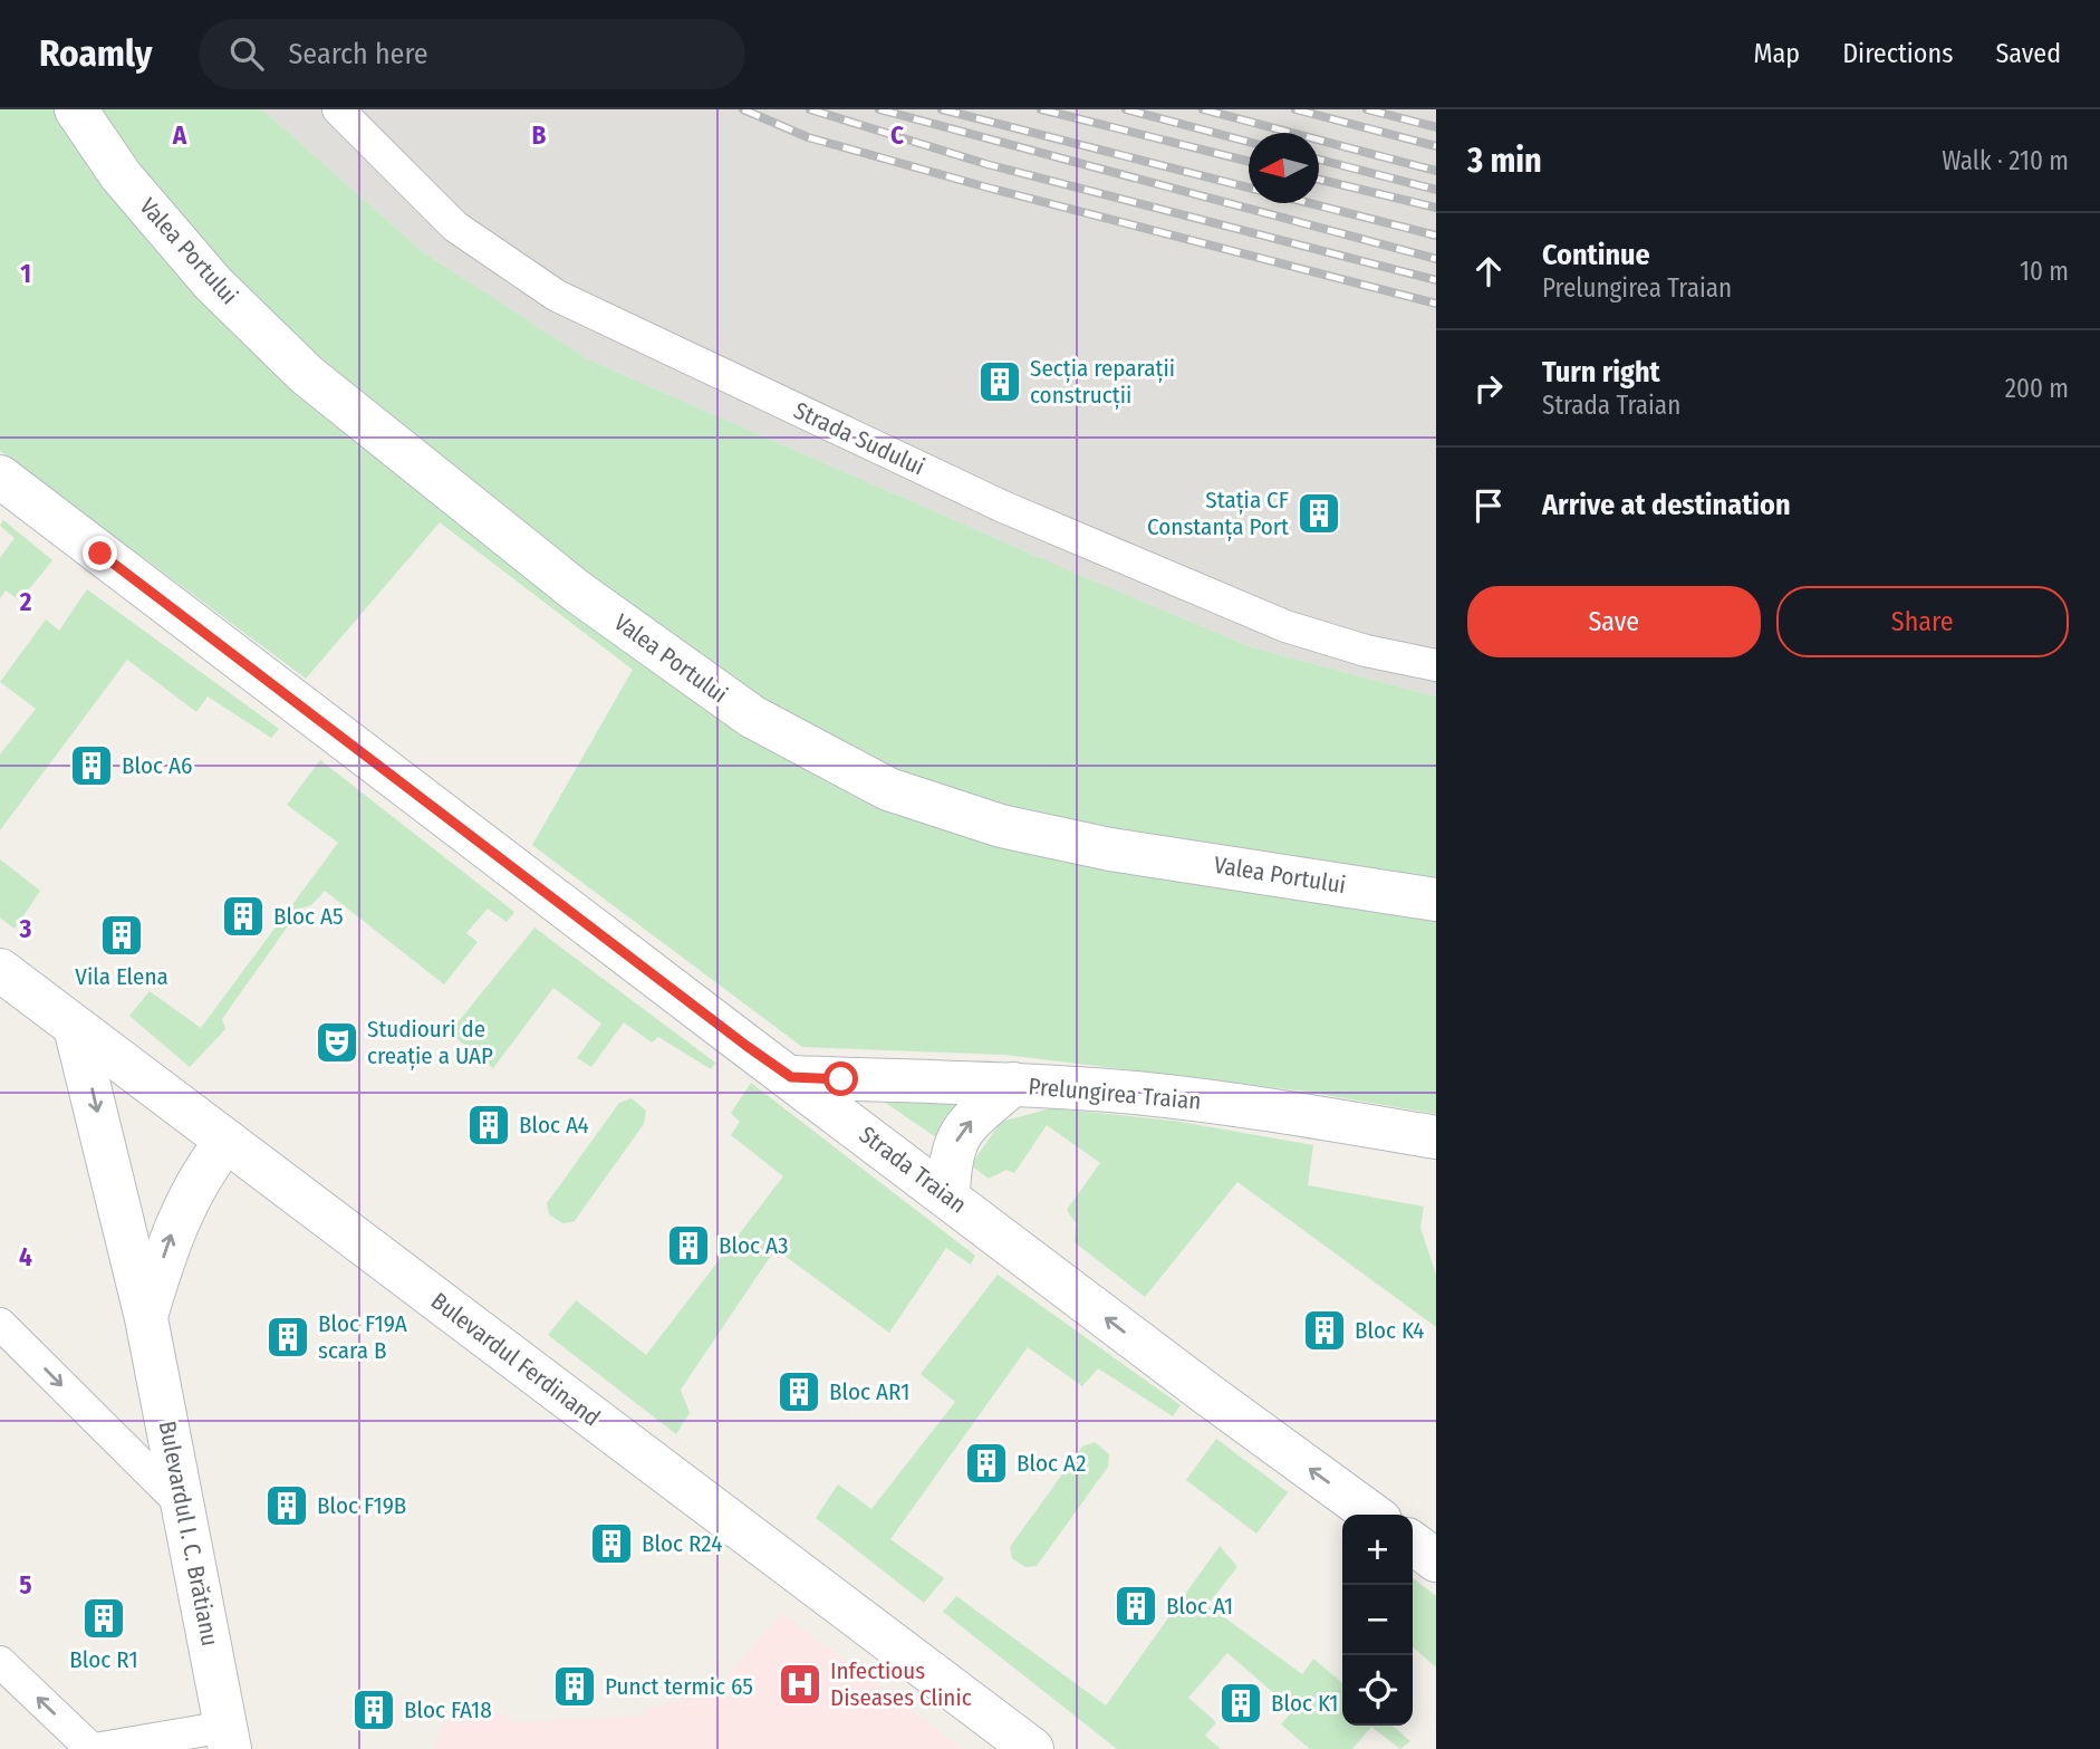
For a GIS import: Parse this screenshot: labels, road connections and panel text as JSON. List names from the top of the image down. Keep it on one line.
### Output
{"streets":{"street":["Valea Portului","Strada Sudului","Prelungirea Traian","Strada Traian","Bulevardul Ferdinand","Bulevardul I. C. Brătianu"]},"crossings":[["Prelungirea Traian","Strada Traian"],["Bulevardul Ferdinand","Bulevardul I. C. Brătianu"]],"places":{"building":["Secția reparații construcții","Stația CF Constanța Port","Bloc A6","Bloc A5","Vila Elena","Bloc A4","Bloc A3","Bloc K4","Bloc F19A scara B","Bloc AR1","Bloc A2","Bloc F19B","Bloc R24","Bloc A1","Bloc R1","Punct termic 65","Bloc K1","Bloc FA18"],"theatre":["Studiouri de creație a UAP"],"hospital":["Infectious Diseases Clinic"]},"north":"left","page":{"header":"Roamly","search":"Search here","nav":["Map","Directions","Saved"],"heading":["3 min","Walk · 210 m"],"list":[["Continue","Prelungirea Traian","10 m"],["Turn right","Strada Traian","200 m"],"Arrive at destination"],"buttons":["Save","Share"],"map_buttons":["+","−"]},"grid":{"columns":["A","B","C"],"rows":["1","2","3","4","5"]}}
